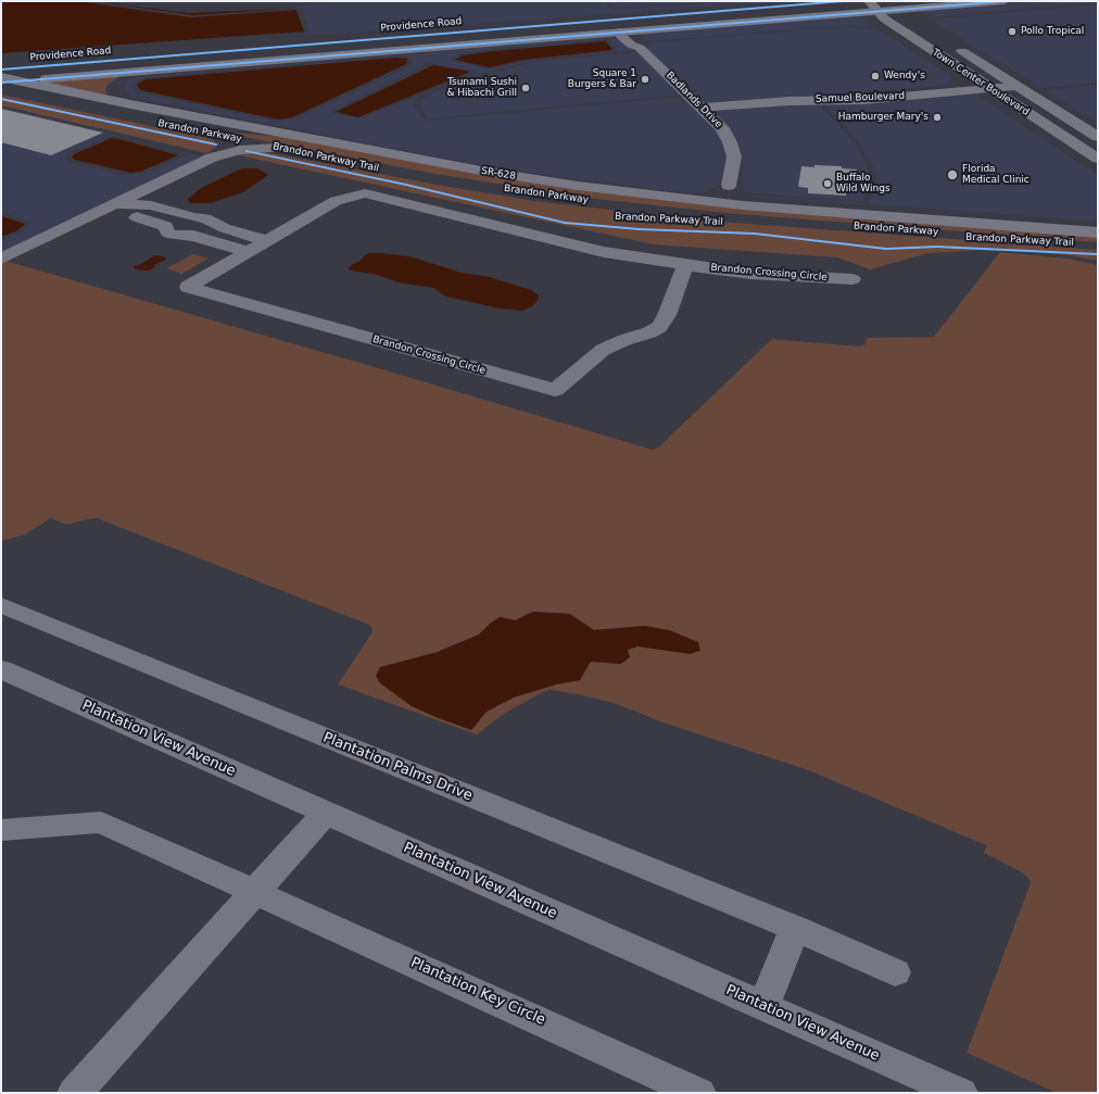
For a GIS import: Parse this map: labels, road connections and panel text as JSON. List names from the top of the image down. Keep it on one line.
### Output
{"streets":{"main road":["Providence Road","Brandon Parkway","SR-628"],"street":["Town Center Boulevard","Samuel Boulevard","Badlands Drive","Brandon Crossing Circle","Plantation View Avenue","Plantation Palms Drive","Plantation Key Circle"],"cycle path":["Brandon Parkway Trail"]},"crossings":[["Providence Road","Town Center Boulevard"],["Providence Road","Badlands Drive"],["Providence Road","Brandon Parkway"],["Town Center Boulevard","Samuel Boulevard"],["Samuel Boulevard","Badlands Drive"],["Brandon Parkway","SR-628"]],"places":["Pollo Tropical","Wendy's","Square 1 Burgers & Bar","Tsunami Sushi & Hibachi Grill","Hamburger Mary's","Florida Medical Clinic","Buffalo Wild Wings"]}
